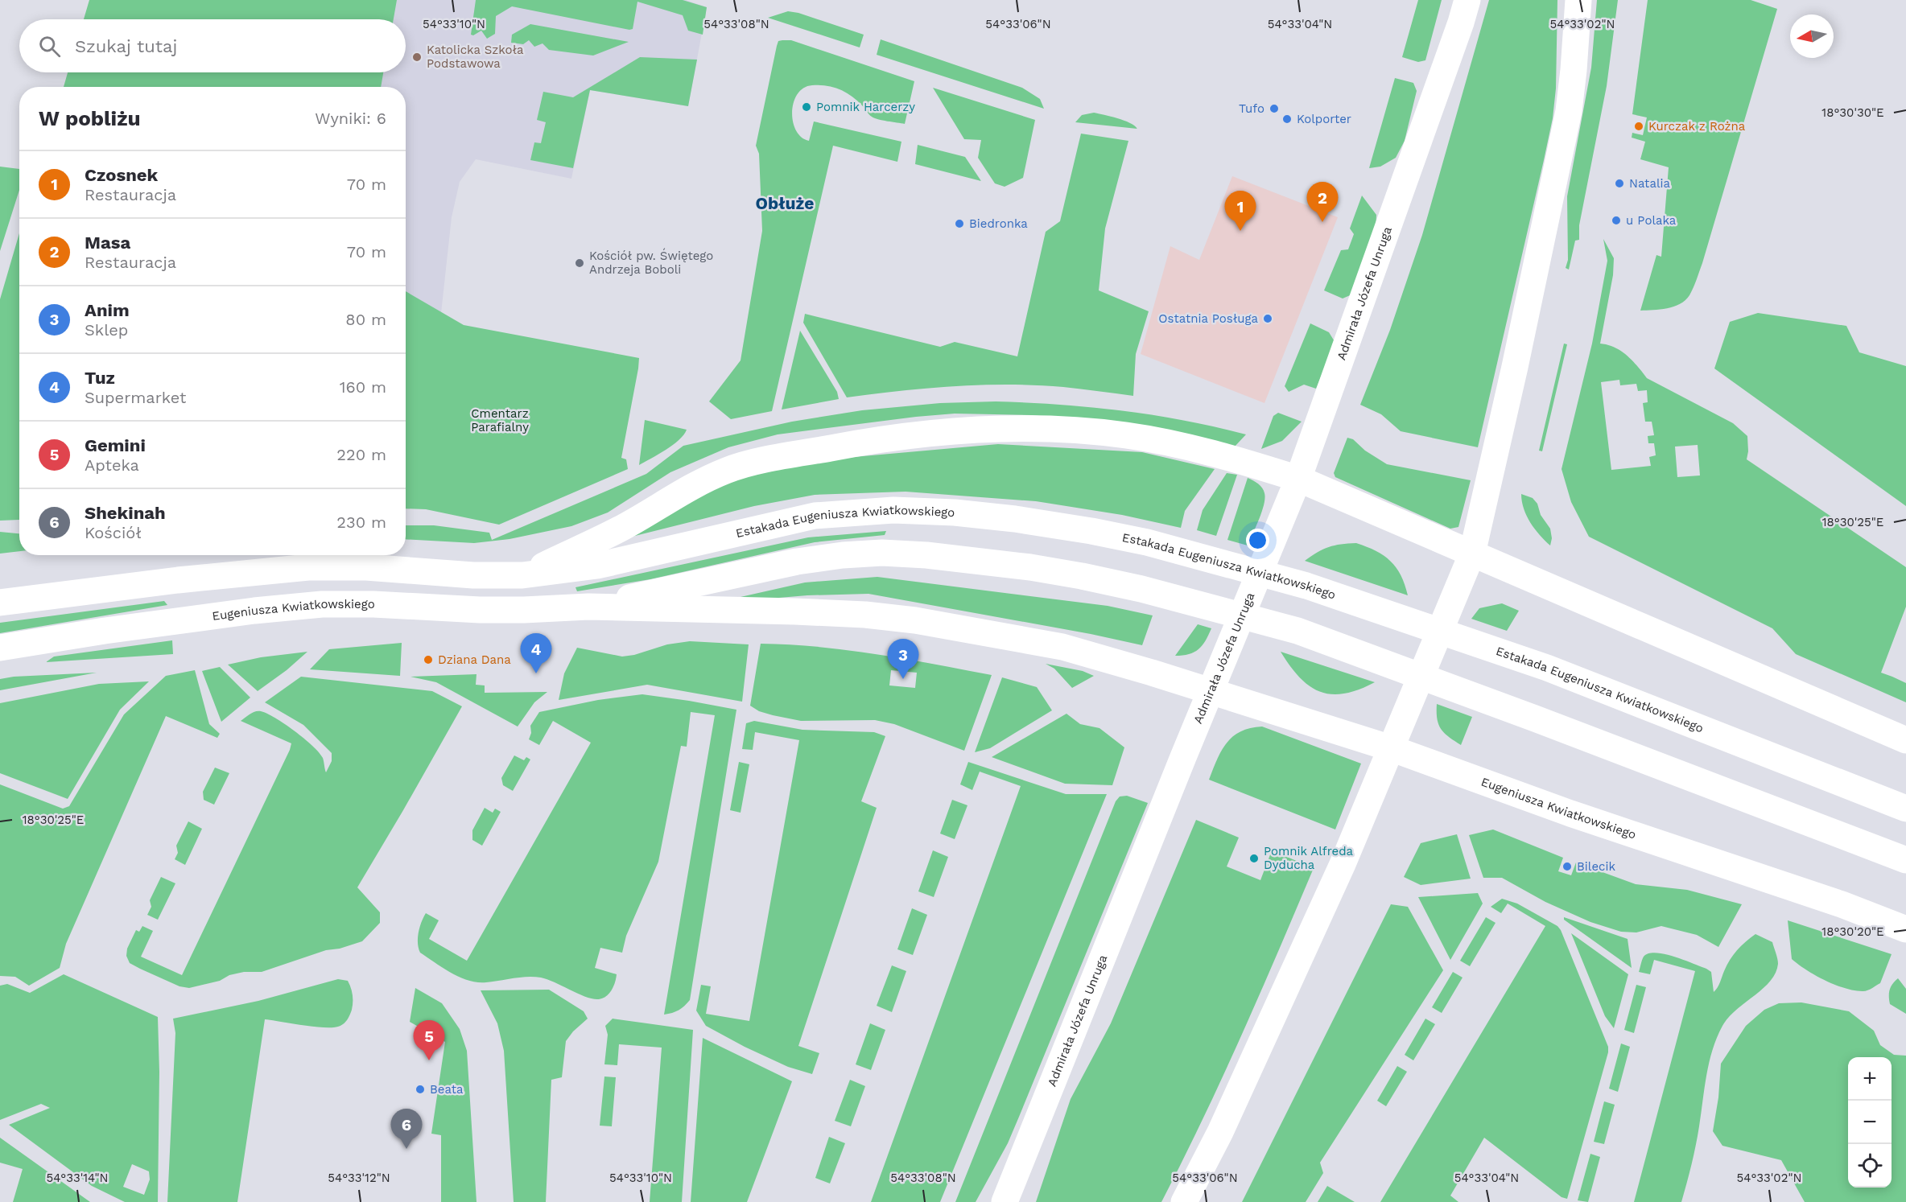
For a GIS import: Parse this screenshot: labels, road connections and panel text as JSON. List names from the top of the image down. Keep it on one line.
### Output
{"streets":{"main road":["Admirała Józefa Unruga","Estakada Eugeniusza Kwiatkowskiego","Eugeniusza Kwiatkowskiego"]},"crossings":[["Admirała Józefa Unruga","Eugeniusza Kwiatkowskiego"]],"districts":["Obłuże"],"parks":["Cmentarz Parafialny"],"places":["Katolicka Szkoła Podstawowa","Pomnik Harcerzy","Tufo","Kolporter","Kurczak z Rożna","Natalia","u Polaka","Biedronka","Kościół pw. Świętego Andrzeja Boboli","Ostatnia Posługa","Dziana Dana","Pomnik Alfreda Dyducha","Bilecik","Beata"],"north":"left","page":{"search":"Szukaj tutaj","heading":["W pobliżu","Wyniki: 6"],"list":[{"mark":"1","name":"Czosnek","note":"Restauracja","value":"70 m"},{"mark":"2","name":"Masa","note":"Restauracja","value":"70 m"},{"mark":"3","name":"Anim","note":"Sklep","value":"80 m"},{"mark":"4","name":"Tuz","note":"Supermarket","value":"160 m"},{"mark":"5","name":"Gemini","note":"Apteka","value":"220 m"},{"mark":"6","name":"Shekinah","note":"Kościół","value":"230 m"}],"pins":["2","1","4","3","5","6"],"map_buttons":["+","−"]},"coordinates":["54°33'10\"N","54°33'08\"N","54°33'06\"N","54°33'04\"N","54°33'02\"N","18°30'30\"E","18°30'25\"E","18°30'20\"E","54°33'14\"N","54°33'12\"N"]}
